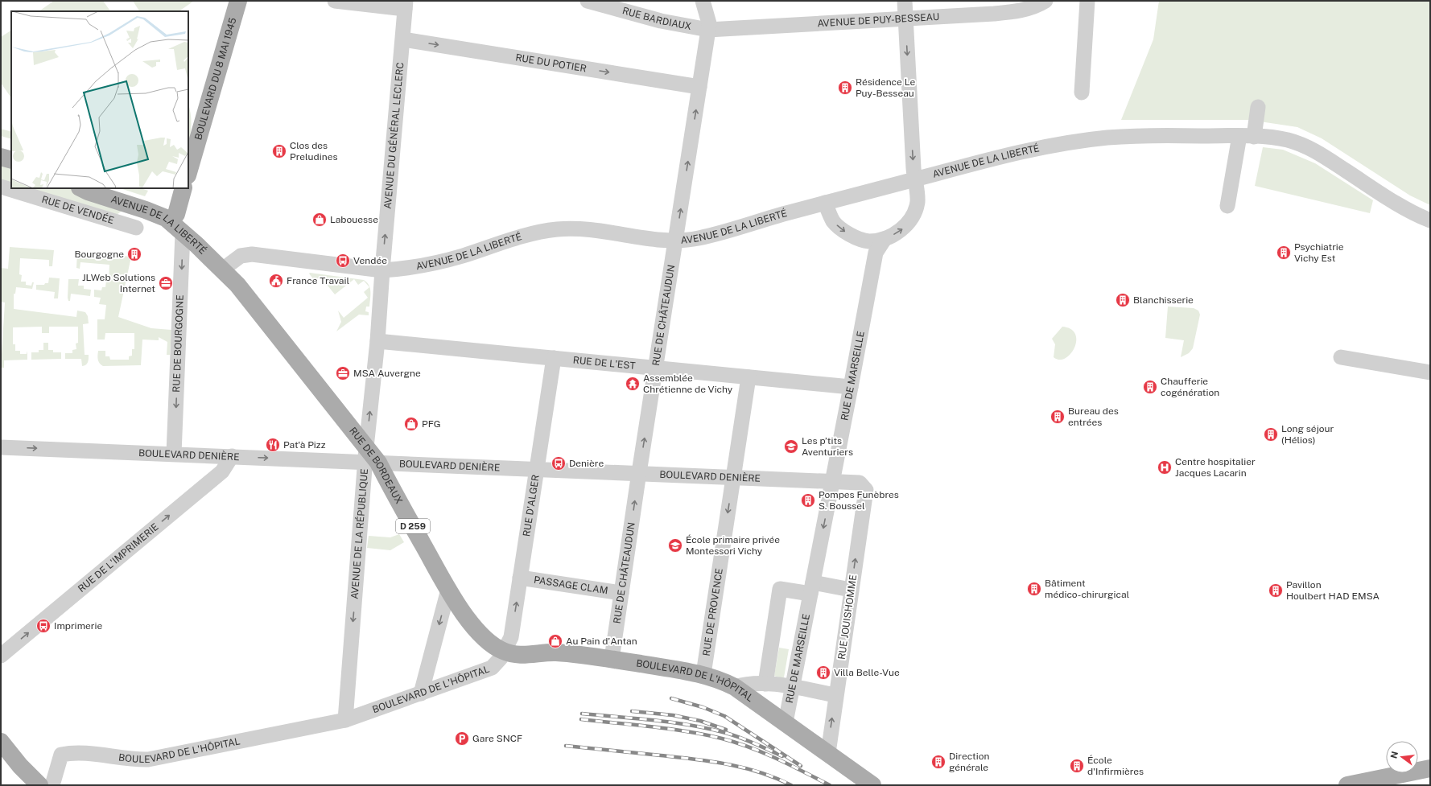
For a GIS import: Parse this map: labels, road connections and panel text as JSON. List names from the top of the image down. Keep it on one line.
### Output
{"streets":{"main road":["BOULEVARD DU 8 MAI 1945","AVENUE DE LA LIBERTÉ","RUE DE BORDEAUX","D 259","BOULEVARD DE L'HÔPITAL"],"street":["RUE BARDIAUX","AVENUE DE PUY-BESSEAU","RUE DU POTIER","AVENUE DU GÉNÉRAL LECLERC","RUE DE VENDÉE","RUE DE CHÂTEAUDUN","RUE DE BOURGOGNE","RUE DE L'EST","RUE DE MARSEILLE","BOULEVARD DENIÈRE","RUE D'ALGER","AVENUE DE LA RÉPUBLIQUE","RUE DE L'IMPRIMERIE","PASSAGE CLAM","RUE DE PROVENCE","RUE JOUISHOMME"]},"crossings":[["RUE BARDIAUX","AVENUE DE PUY-BESSEAU"],["RUE BARDIAUX","RUE DE CHÂTEAUDUN"],["AVENUE DE PUY-BESSEAU","RUE DE CHÂTEAUDUN"],["RUE DU POTIER","AVENUE DU GÉNÉRAL LECLERC"],["RUE DU POTIER","RUE DE CHÂTEAUDUN"],["AVENUE DU GÉNÉRAL LECLERC","AVENUE DE LA LIBERTÉ"],["AVENUE DU GÉNÉRAL LECLERC","AVENUE DE LA RÉPUBLIQUE"],["AVENUE DE LA LIBERTÉ","RUE DE CHÂTEAUDUN"],["AVENUE DE LA LIBERTÉ","RUE DE BOURGOGNE"],["AVENUE DE LA LIBERTÉ","RUE DE MARSEILLE"],["AVENUE DE LA LIBERTÉ","RUE DE BORDEAUX"],["AVENUE DE LA LIBERTÉ","AVENUE DE LA RÉPUBLIQUE"],["RUE DE CHÂTEAUDUN","RUE DE L'EST"],["RUE DE CHÂTEAUDUN","BOULEVARD DENIÈRE"],["RUE DE CHÂTEAUDUN","PASSAGE CLAM"],["RUE DE CHÂTEAUDUN","BOULEVARD DE L'HÔPITAL"],["RUE DE BOURGOGNE","BOULEVARD DENIÈRE"],["RUE DE L'EST","RUE DE MARSEILLE"],["RUE DE L'EST","RUE D'ALGER"],["RUE DE L'EST","AVENUE DE LA RÉPUBLIQUE"],["RUE DE L'EST","RUE DE PROVENCE"],["RUE DE MARSEILLE","BOULEVARD DENIÈRE"],["RUE DE MARSEILLE","BOULEVARD DE L'HÔPITAL"],["BOULEVARD DENIÈRE","RUE DE BORDEAUX"],["BOULEVARD DENIÈRE","RUE D'ALGER"],["BOULEVARD DENIÈRE","AVENUE DE LA RÉPUBLIQUE"],["BOULEVARD DENIÈRE","RUE DE L'IMPRIMERIE"],["BOULEVARD DENIÈRE","RUE DE PROVENCE"],["BOULEVARD DENIÈRE","RUE JOUISHOMME"],["RUE DE BORDEAUX","RUE D'ALGER"],["RUE DE BORDEAUX","AVENUE DE LA RÉPUBLIQUE"],["RUE DE BORDEAUX","BOULEVARD DE L'HÔPITAL"],["RUE D'ALGER","PASSAGE CLAM"],["RUE D'ALGER","BOULEVARD DE L'HÔPITAL"],["AVENUE DE LA RÉPUBLIQUE","BOULEVARD DE L'HÔPITAL"],["RUE DE PROVENCE","BOULEVARD DE L'HÔPITAL"],["RUE JOUISHOMME","BOULEVARD DE L'HÔPITAL"]],"one_way":["RUE DU POTIER","AVENUE DU GÉNÉRAL LECLERC","RUE DE CHÂTEAUDUN","RUE DE BOURGOGNE","BOULEVARD DENIÈRE","RUE DE L'IMPRIMERIE","RUE DE PROVENCE","RUE JOUISHOMME"],"places":{"building":["Résidence Le Puy-Besseau","Clos des Preludines","Psychiatrie Vichy Est","Bourgogne","Blanchisserie","Chaufferie cogénération","Bureau des entrées","Long séjour (Hélios)","Pompes Funèbres S. Boussel","Bâtiment médico-chirurgical","Pavillon Houlbert HAD EMSA","Villa Belle-Vue","Direction générale","École d'Infirmières"],"shop":["Labouesse","PFG","Au Pain d'Antan"],"bus stop":["Vendée","Denière","Imprimerie"],"public building":["France Travail"],"office":["JLWeb Solutions Internet","MSA Auvergne"],"temple":["Assemblée Chrétienne de Vichy"],"restaurant":["Pat'à Pizz"],"school or university":["Les p’tits Aventuriers","École primaire privée Montessori Vichy"],"hospital":["Centre hospitalier Jacques Lacarin"],"parking":["Gare SNCF"]},"north":"left"}
